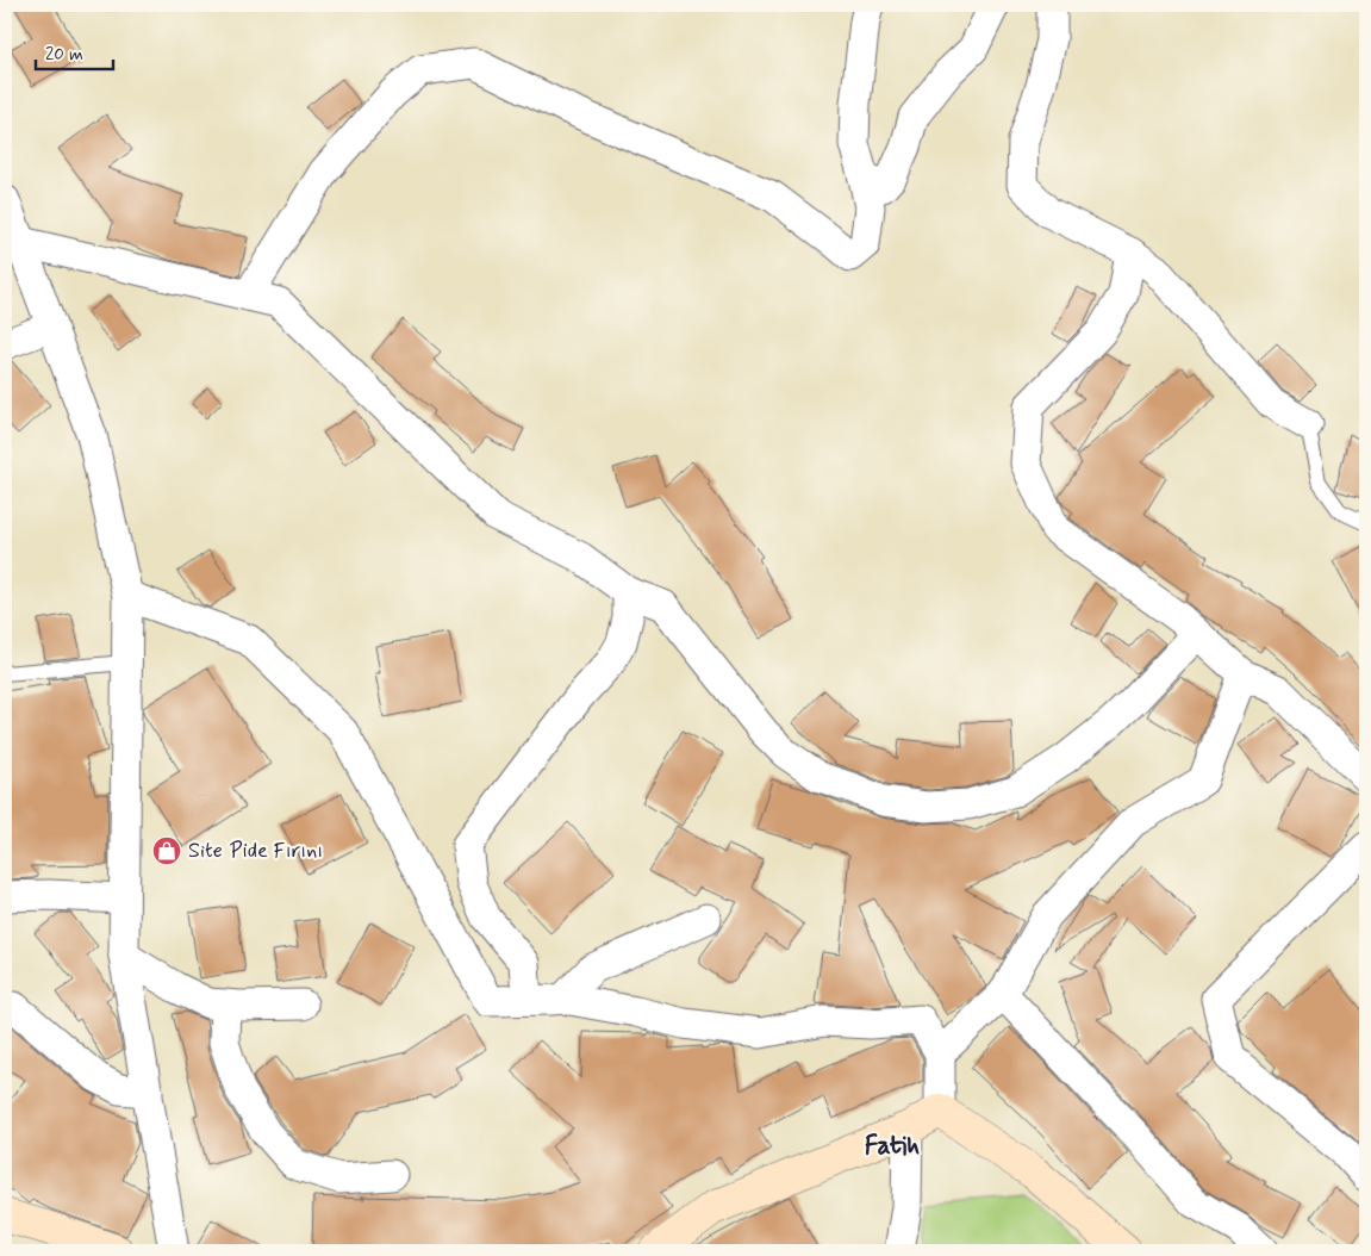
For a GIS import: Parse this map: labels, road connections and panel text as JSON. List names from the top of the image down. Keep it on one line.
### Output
{"districts":["Fatih"],"places":{"shop":["Site Pide Fırını"]},"scale_bar":"20 m"}
